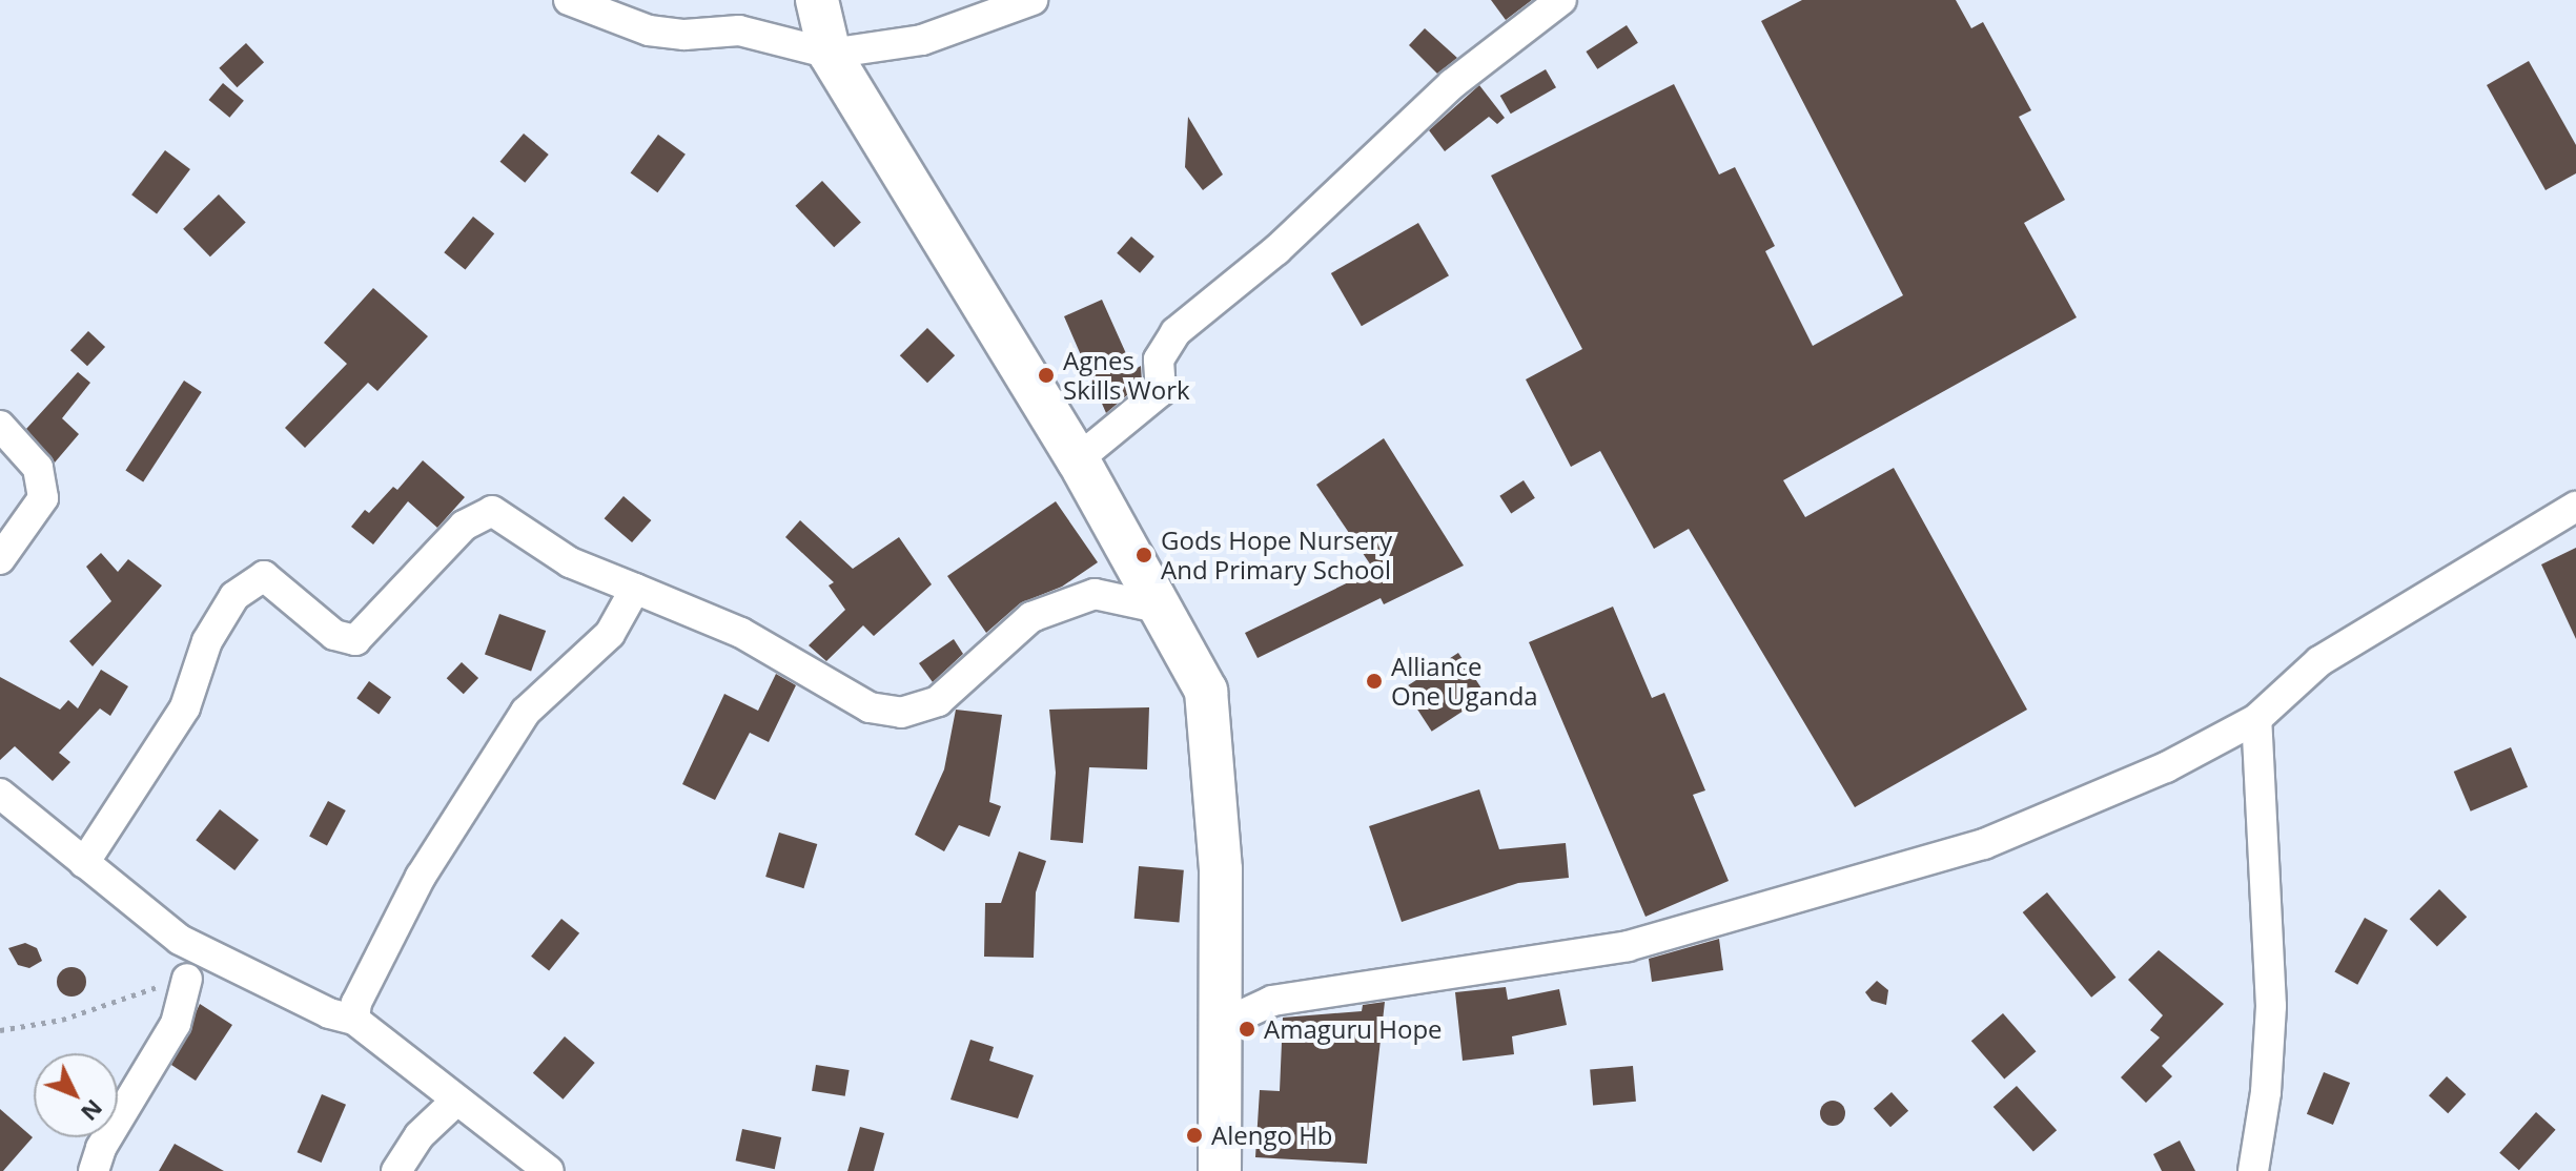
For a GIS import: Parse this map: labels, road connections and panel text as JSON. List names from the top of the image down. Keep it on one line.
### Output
{"places":["Agnes Skills Work","Gods Hope Nursery And Primary School","Alliance One Uganda","Amaguru Hope","Alengo Hb"],"north":"bottom right"}
